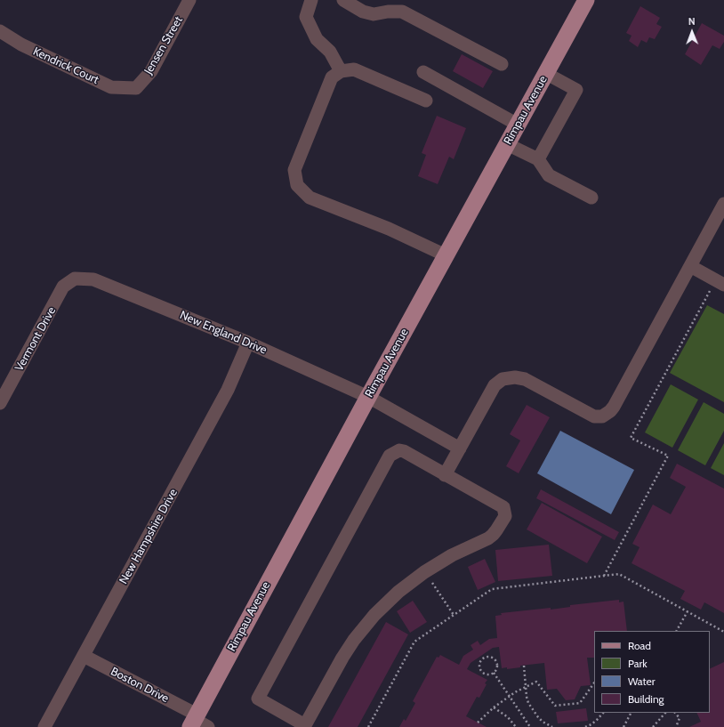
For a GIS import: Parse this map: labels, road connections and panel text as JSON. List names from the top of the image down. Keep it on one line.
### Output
{"streets":{"main road":["Rimpau Avenue"],"street":["Jensen Street","Kendrick Court","New England Drive","Vermont Drive","New Hampshire Drive","Boston Drive"]},"crossings":[["Jensen Street","Kendrick Court"],["Rimpau Avenue","New England Drive"],["Rimpau Avenue","Boston Drive"],["New England Drive","Vermont Drive"],["New England Drive","New Hampshire Drive"],["New Hampshire Drive","Boston Drive"]],"legend":["Road","Park","Water","Building"],"north":"top"}
